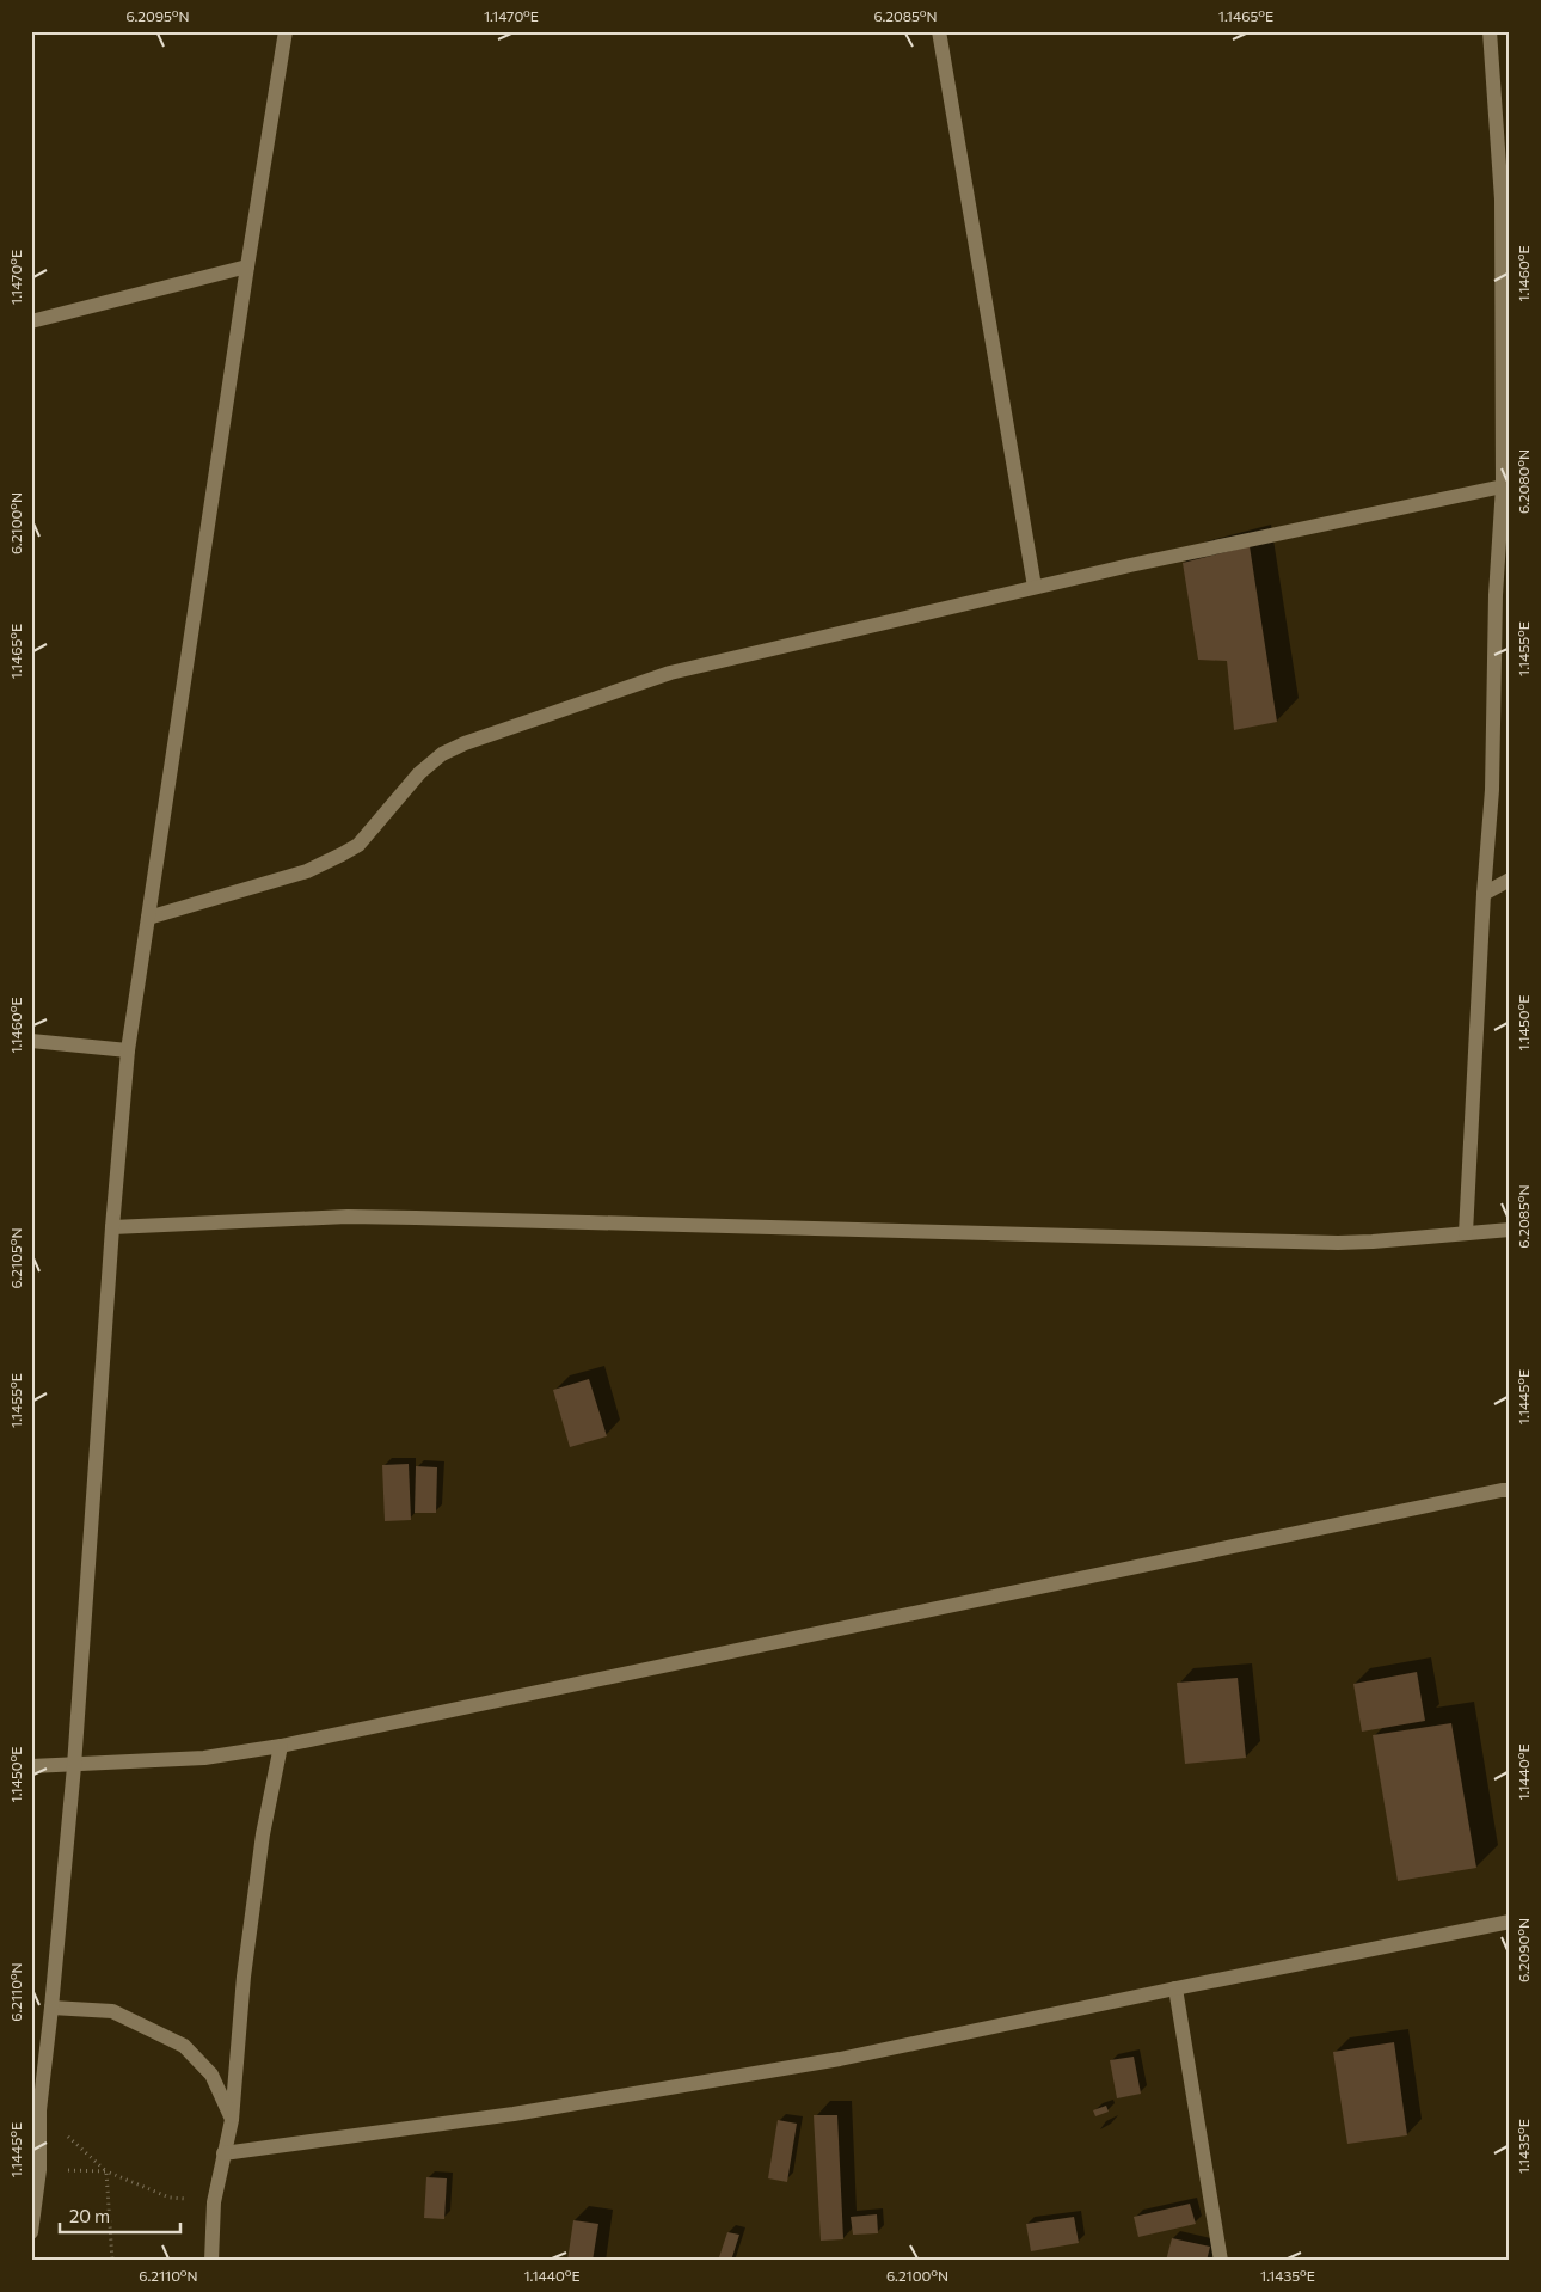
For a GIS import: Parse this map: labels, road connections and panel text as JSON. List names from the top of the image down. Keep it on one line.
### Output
{"scale_bar":"20 m","coordinates":["6.2095°N","1.1470°E","6.2085°N","1.1465°E","1.1460°E","6.2080°N","6.2100°N","1.1455°E","1.1450°E","6.2105°N","1.1445°E","1.1440°E","6.2090°N","6.2110°N","1.1435°E"]}
